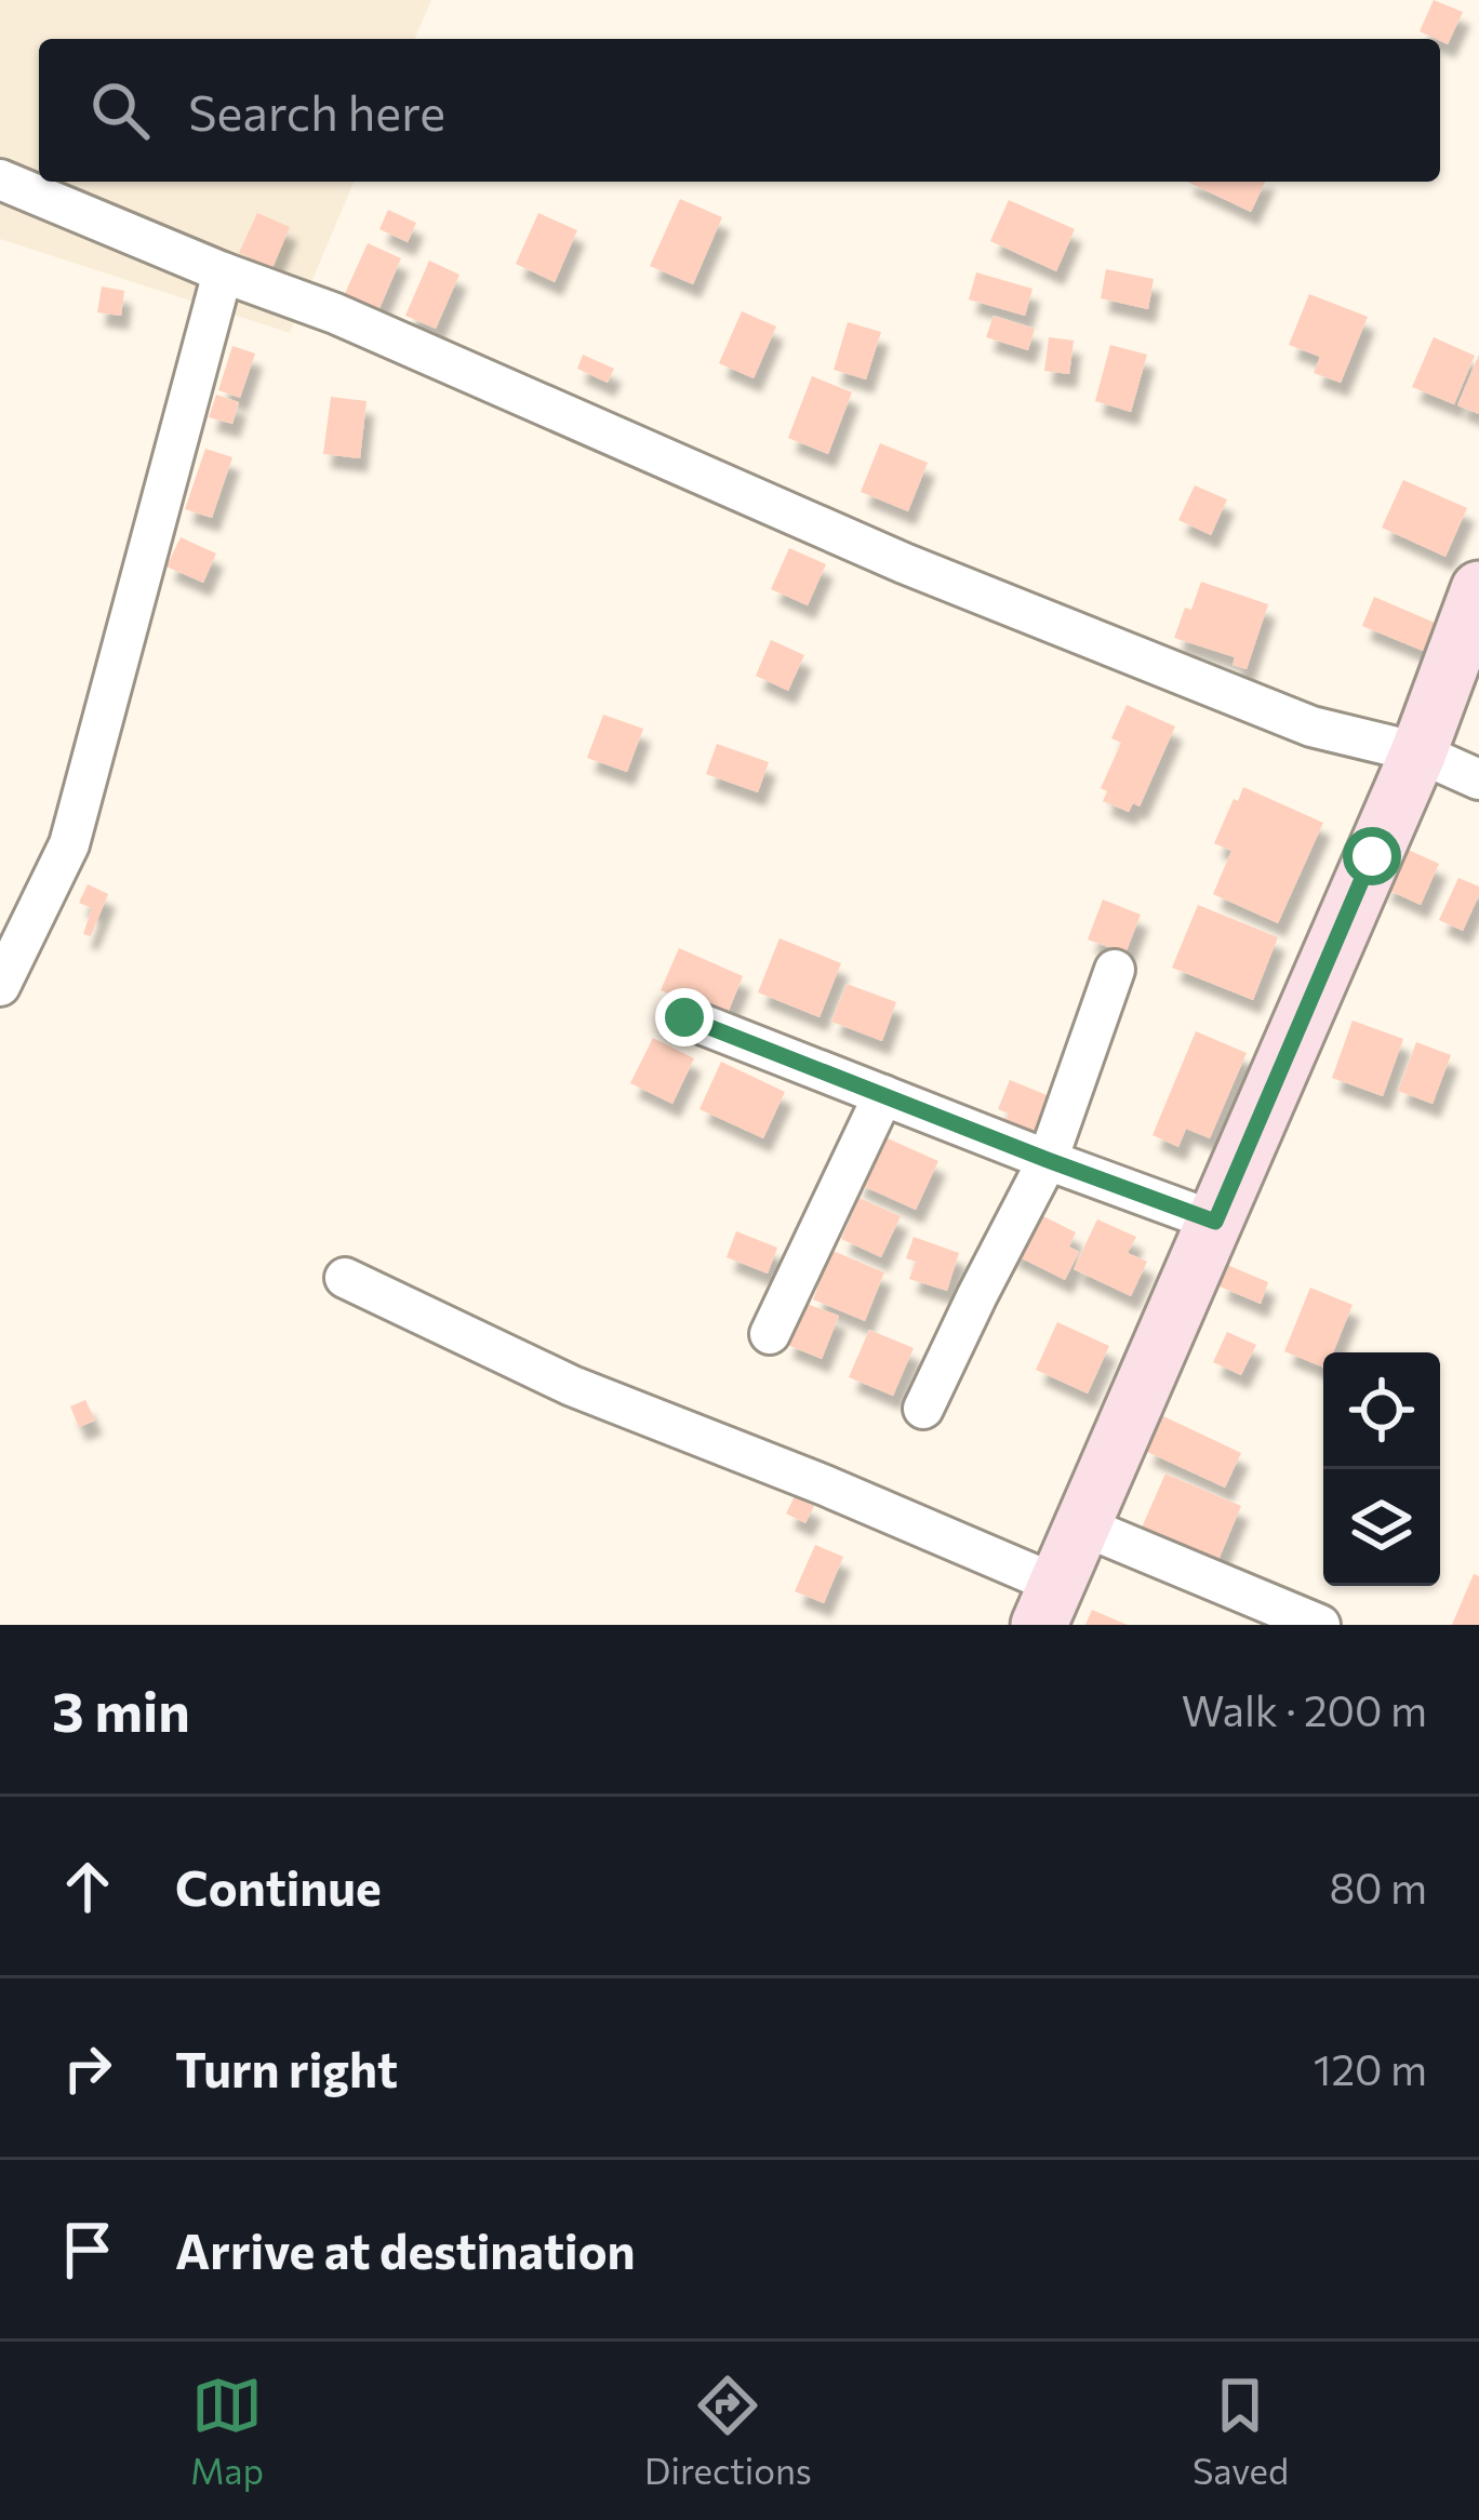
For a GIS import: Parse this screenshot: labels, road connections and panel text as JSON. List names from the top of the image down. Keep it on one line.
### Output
{"page":{"search":"Search here","heading":["3 min","Walk · 200 m"],"list":[["Continue","80 m"],["Turn right","120 m"],"Arrive at destination"],"nav":["Map","Directions","Saved"]}}
